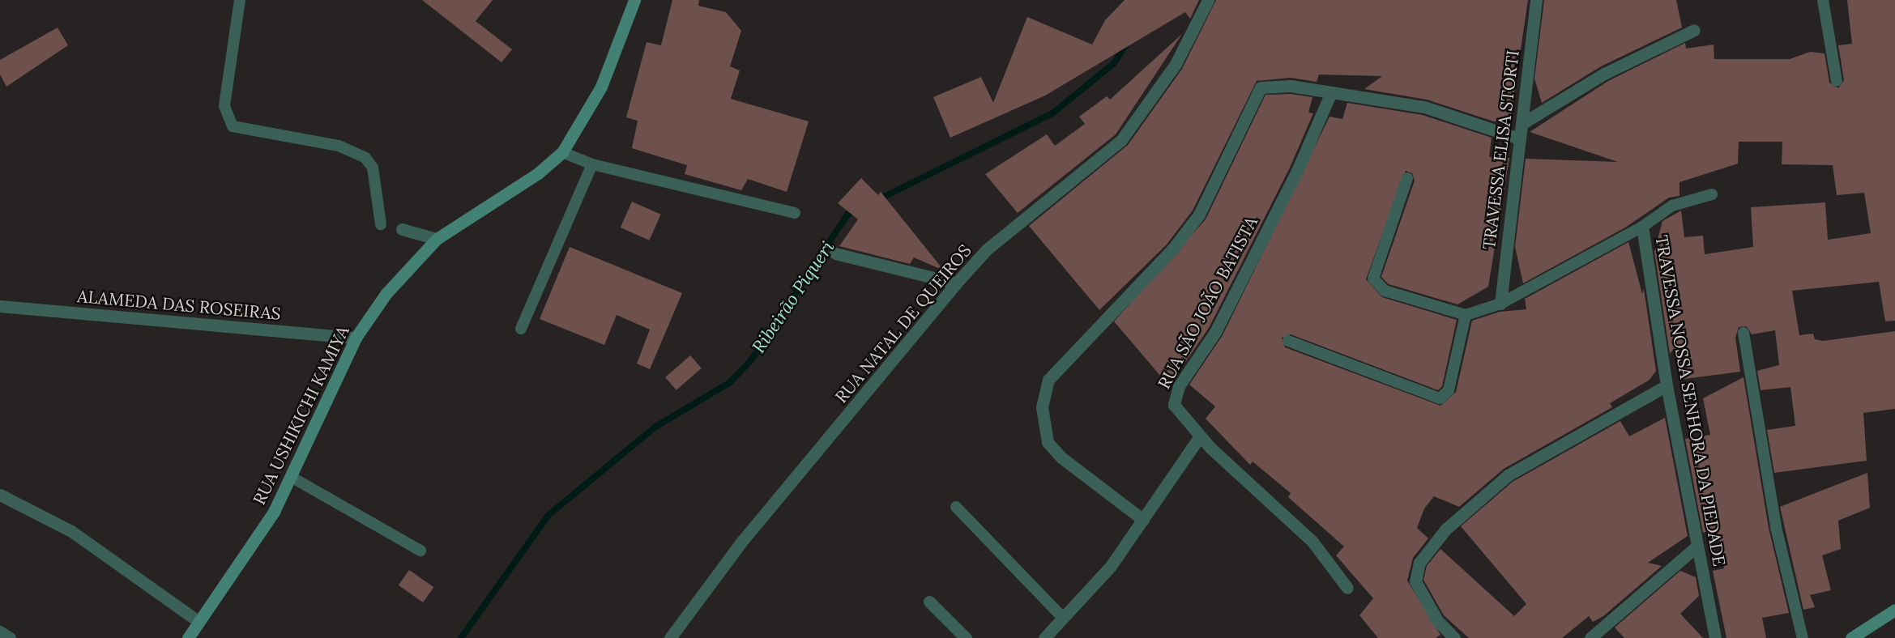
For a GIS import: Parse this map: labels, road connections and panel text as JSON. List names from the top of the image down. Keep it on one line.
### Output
{"streets":{"main road":["RUA USHIKICHI KAMIYA"],"street":["TRAVESSA ELISA STORTI","RUA SÃO JOÃO BATISTA","ALAMEDA DAS ROSEIRAS","RUA NATAL DE QUEIROS","TRAVESSA NOSSA SENHORA DA PIEDADE"]},"crossings":[["ALAMEDA DAS ROSEIRAS","RUA USHIKICHI KAMIYA"]],"water":["Ribeirão Piqueri"]}
